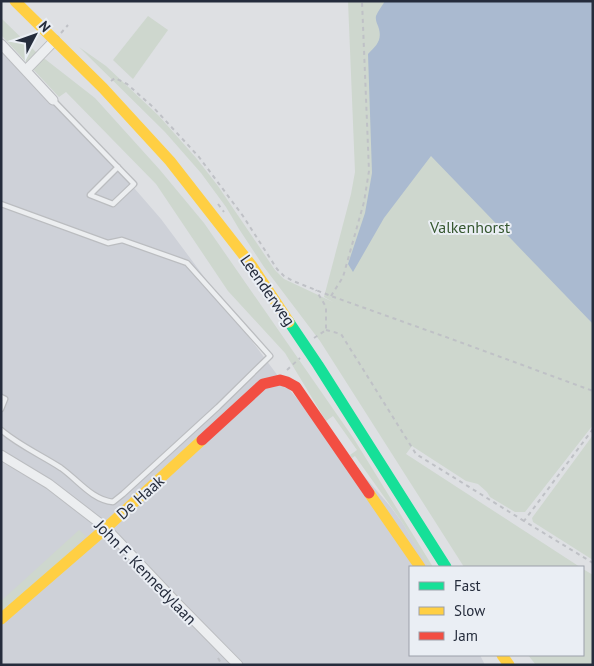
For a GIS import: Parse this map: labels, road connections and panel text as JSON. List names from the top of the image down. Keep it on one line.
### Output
{"streets":{"street":["Leenderweg","De Haak","John F. Kennedylaan"]},"crossings":[["De Haak","John F. Kennedylaan"]],"parks":["Valkenhorst"],"legend":["Fast","Slow","Jam"],"north":"top right"}
